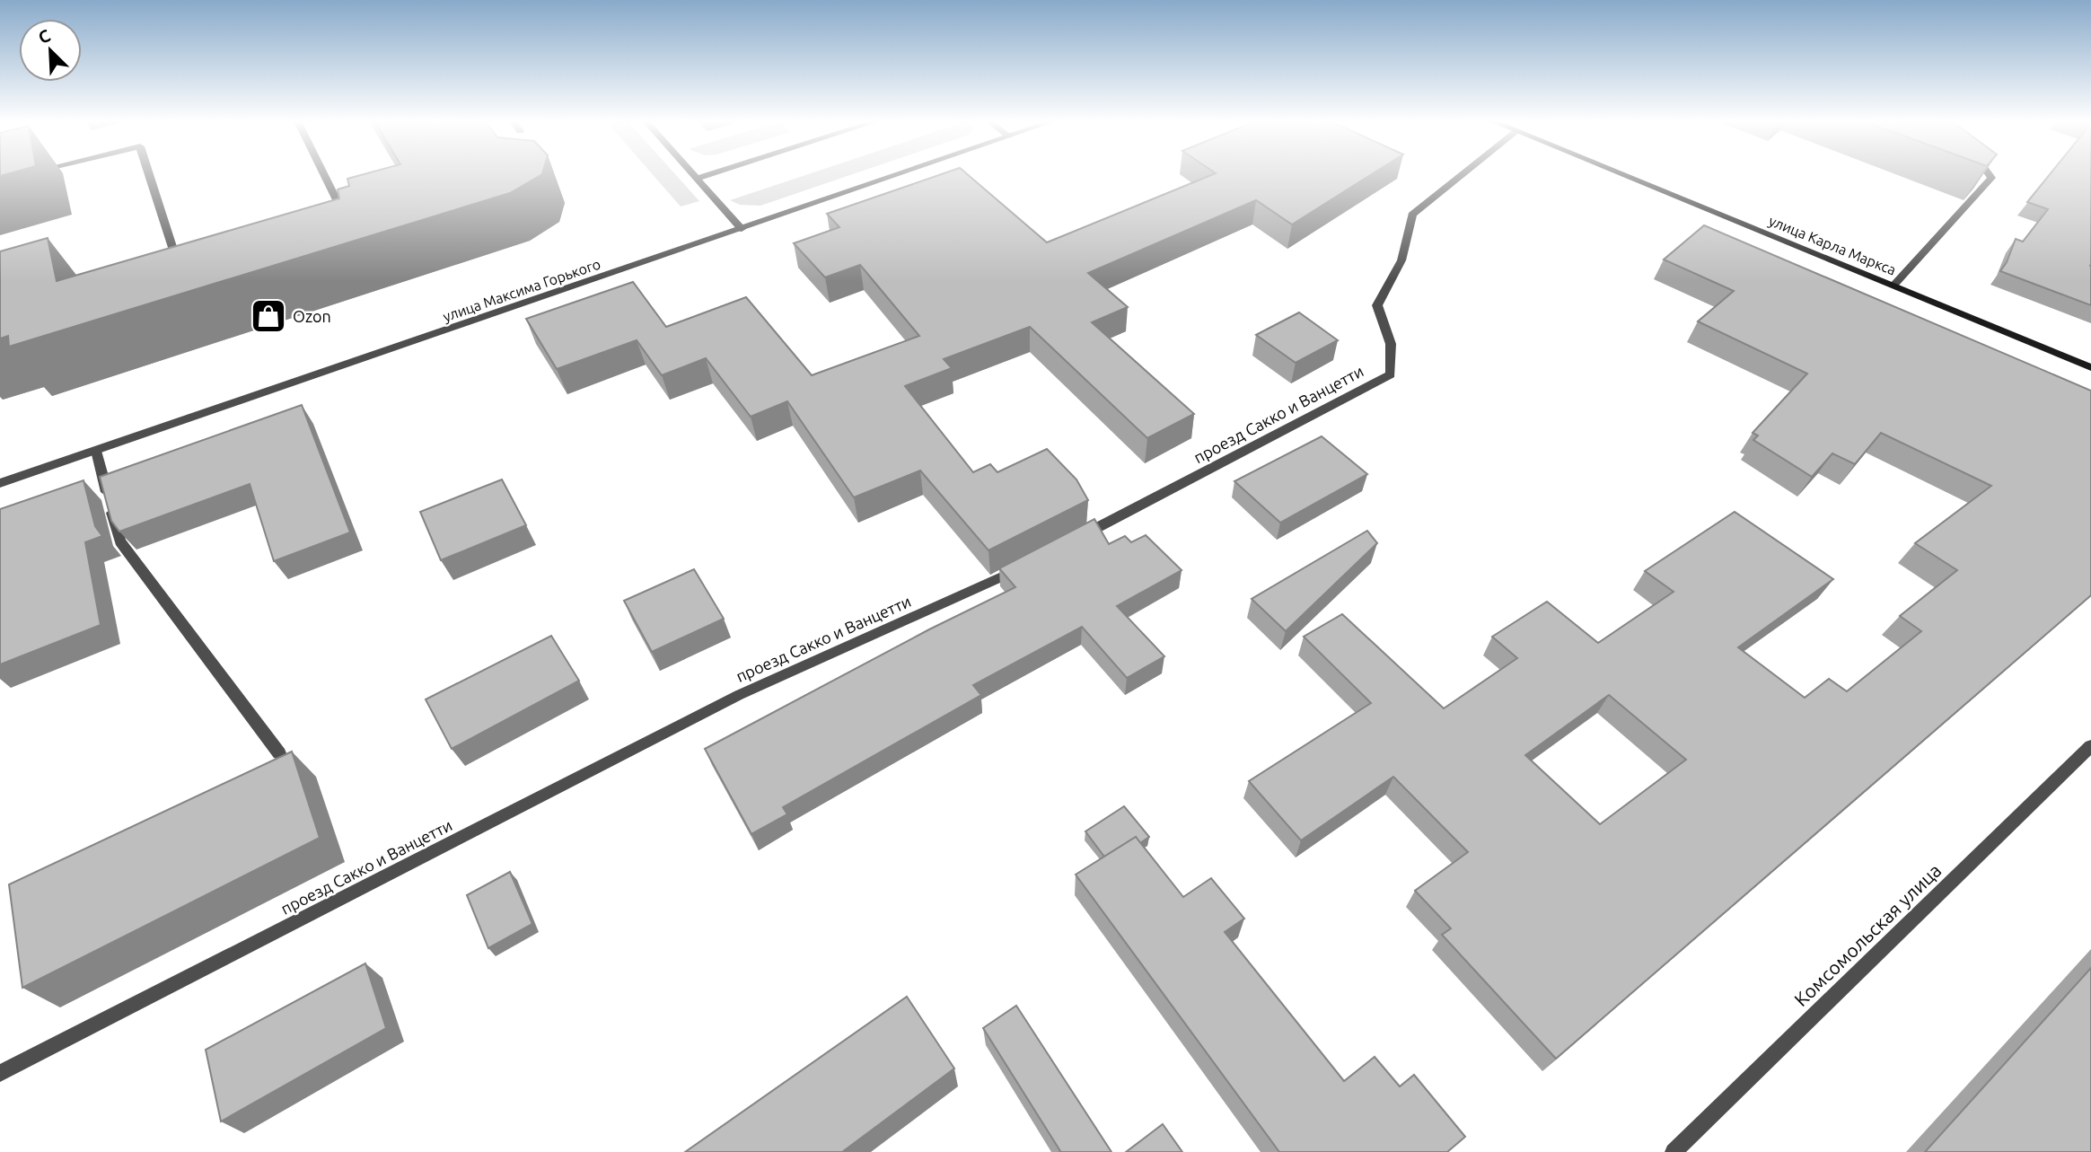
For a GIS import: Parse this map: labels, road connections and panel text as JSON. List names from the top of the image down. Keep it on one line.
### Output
{"streets":{"main road":["улица Карла Маркса"],"street":["улица Максима Горького","проезд Сакко и Ванцетти","Комсомольская улица"]},"places":{"shop":["Ozon"]},"north":"top left"}
